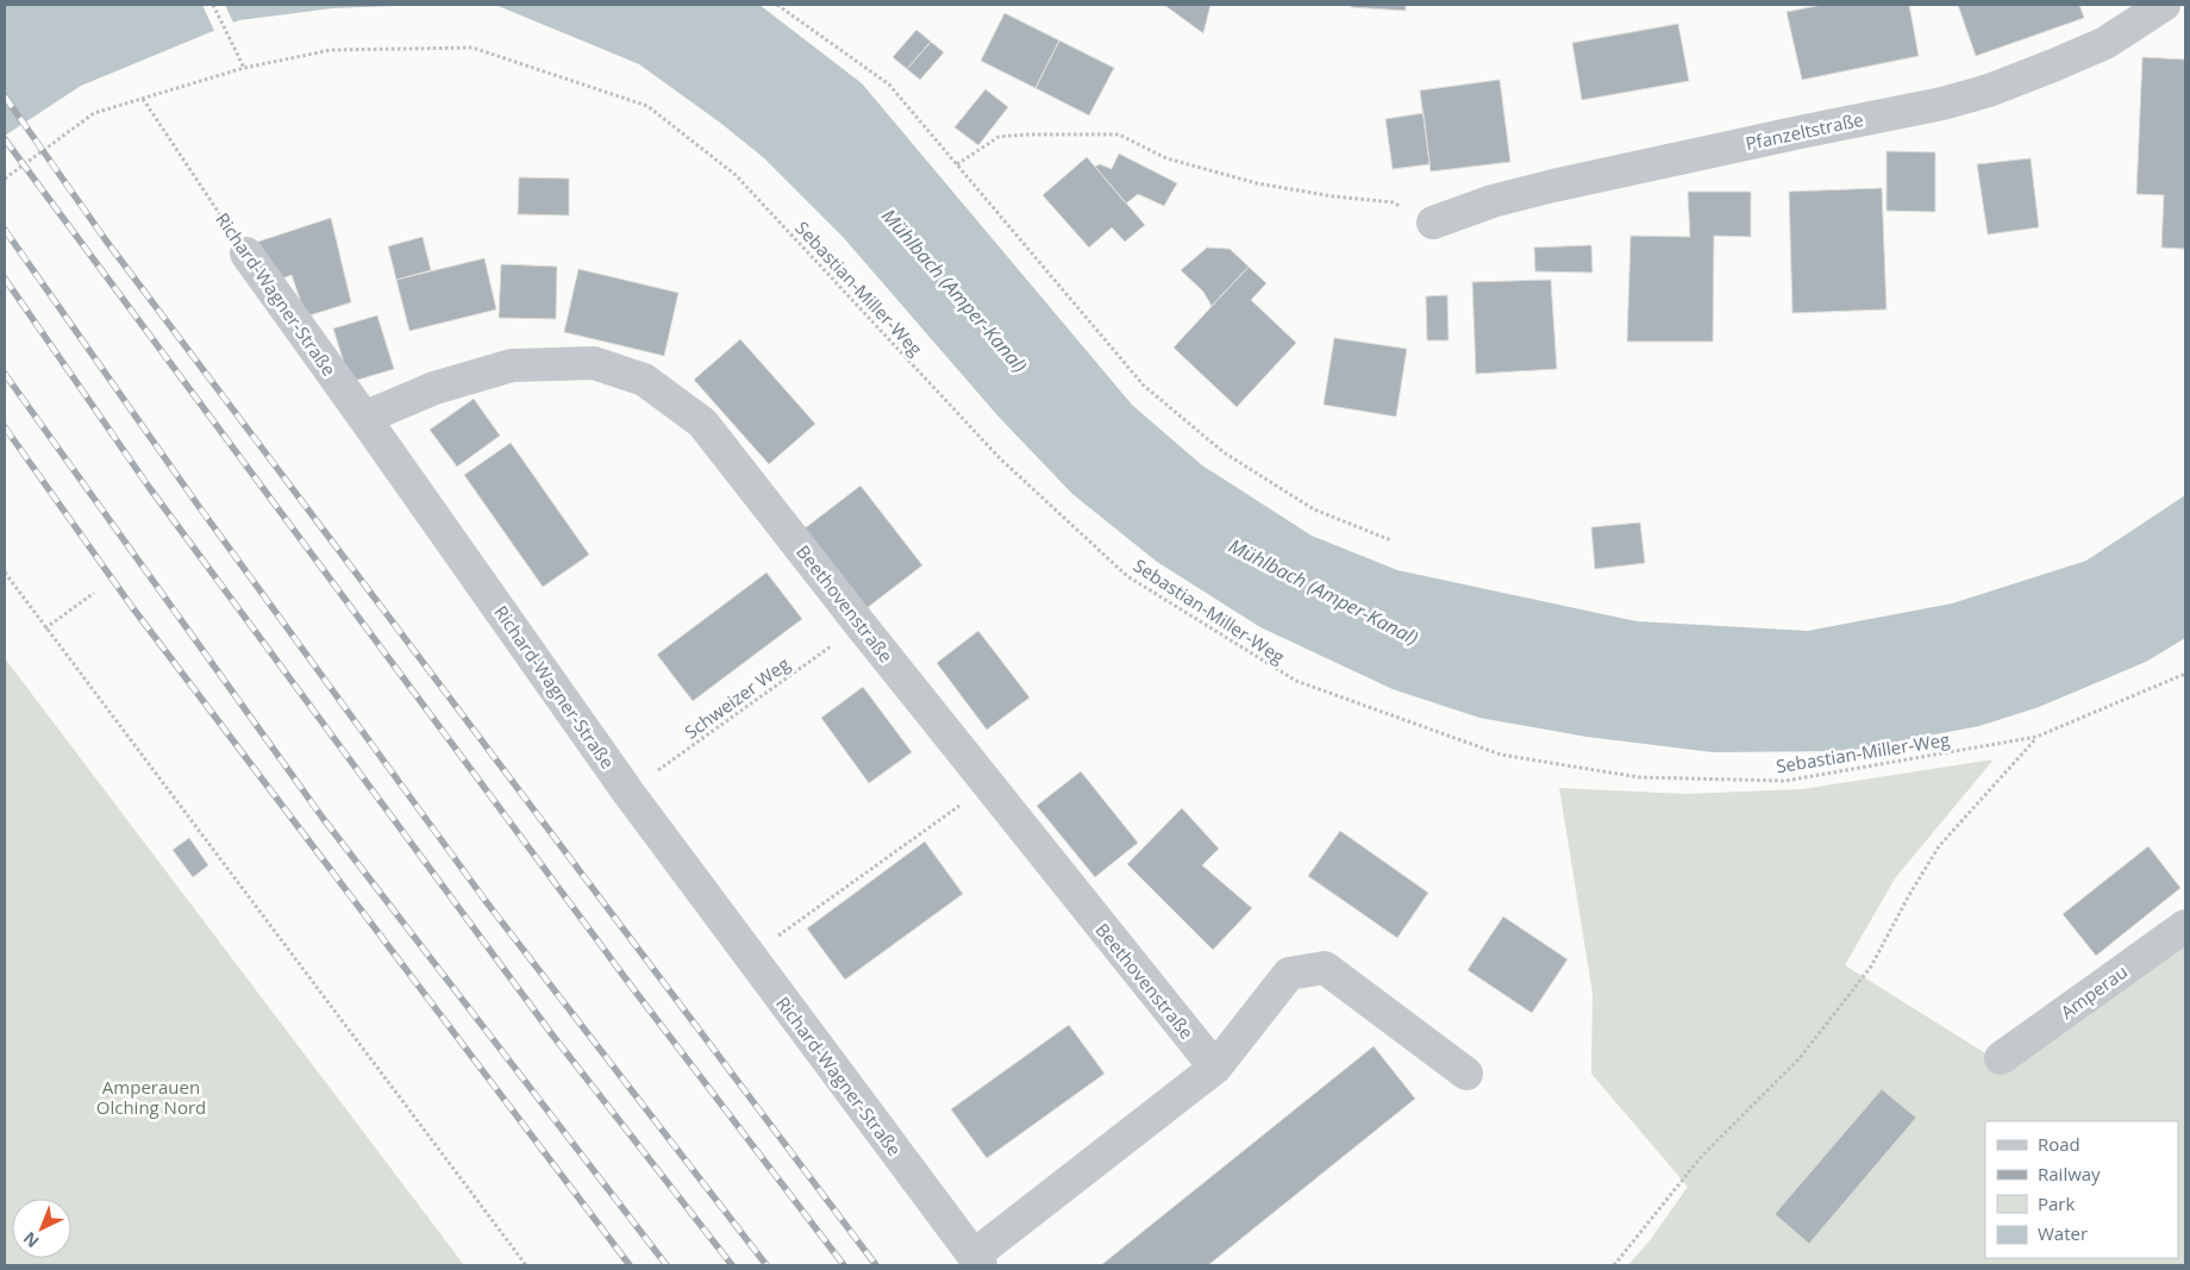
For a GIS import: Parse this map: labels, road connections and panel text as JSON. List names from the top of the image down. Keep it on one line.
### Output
{"streets":{"street":["Pfanzeltstraße","Richard-Wagner-Straße","Beethovenstraße","Amperau"],"path":["Sebastian-Miller-Weg","Schweizer Weg"]},"crossings":[["Sebastian-Miller-Weg","Richard-Wagner-Straße"],["Richard-Wagner-Straße","Beethovenstraße"],["Richard-Wagner-Straße","Schweizer Weg"],["Beethovenstraße","Schweizer Weg"]],"water":["Mühlbach (Amper-Kanal)"],"parks":["Amperauen Olching Nord"],"legend":["Road","Railway","Park","Water"],"north":"bottom left"}
